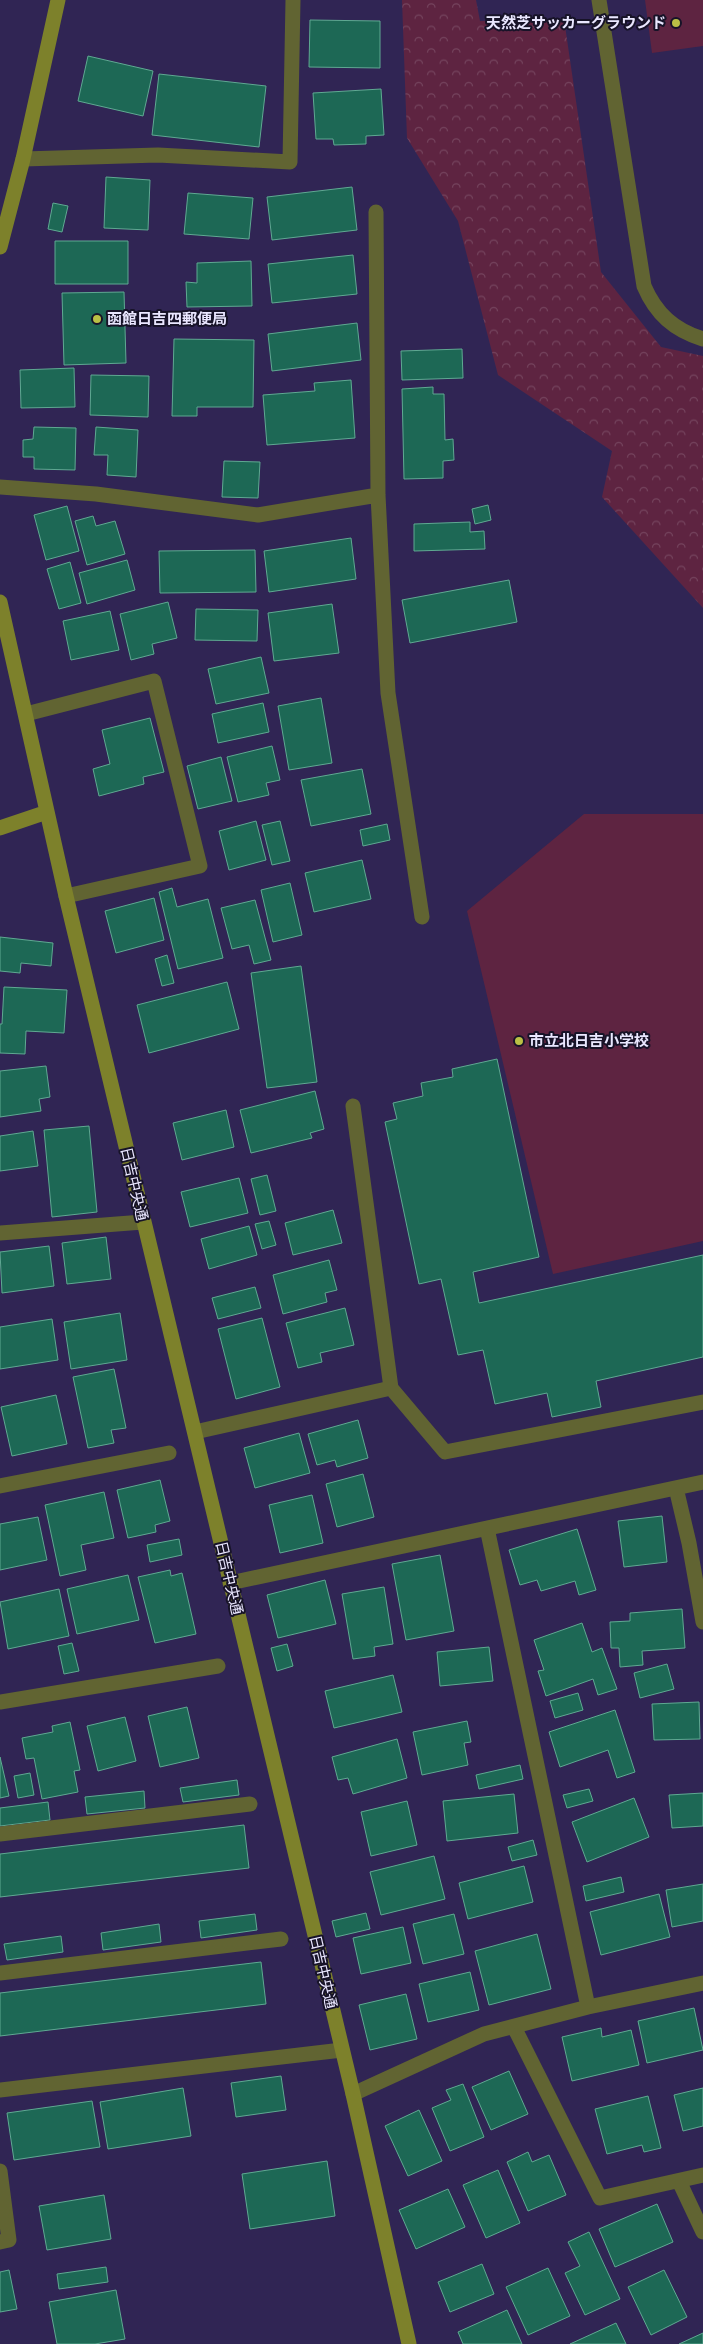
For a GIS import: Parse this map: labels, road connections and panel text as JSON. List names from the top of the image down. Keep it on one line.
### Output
{"streets":{"street":["日吉中央通"]},"places":["天然芝サッカーグラウンド","函館日吉四郵便局","市立北日吉小学校"]}
